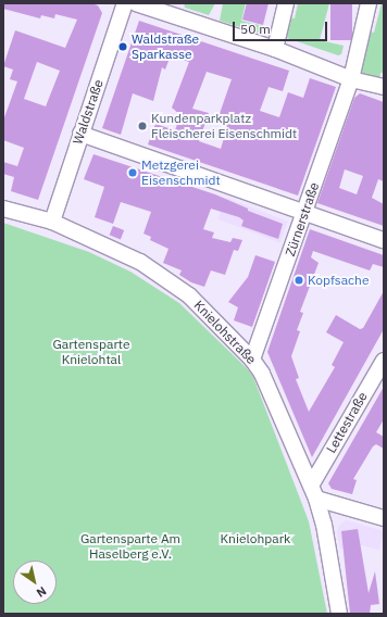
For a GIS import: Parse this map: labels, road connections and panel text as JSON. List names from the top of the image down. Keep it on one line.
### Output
{"streets":{"street":["Waldstraße","Zürnerstraße","Knielohstraße","Lettestraße"]},"crossings":[["Waldstraße","Knielohstraße"],["Zürnerstraße","Knielohstraße"],["Knielohstraße","Lettestraße"]],"parks":["Gartensparte Knielohtal","Gartensparte Am Haselberg e.V.","Knielohpark"],"places":["Waldstraße Sparkasse","Kundenparkplatz Fleischerei Eisenschmidt","Metzgerei Eisenschmidt","Kopfsache"],"scale_bar":"50 m","north":"bottom right"}
